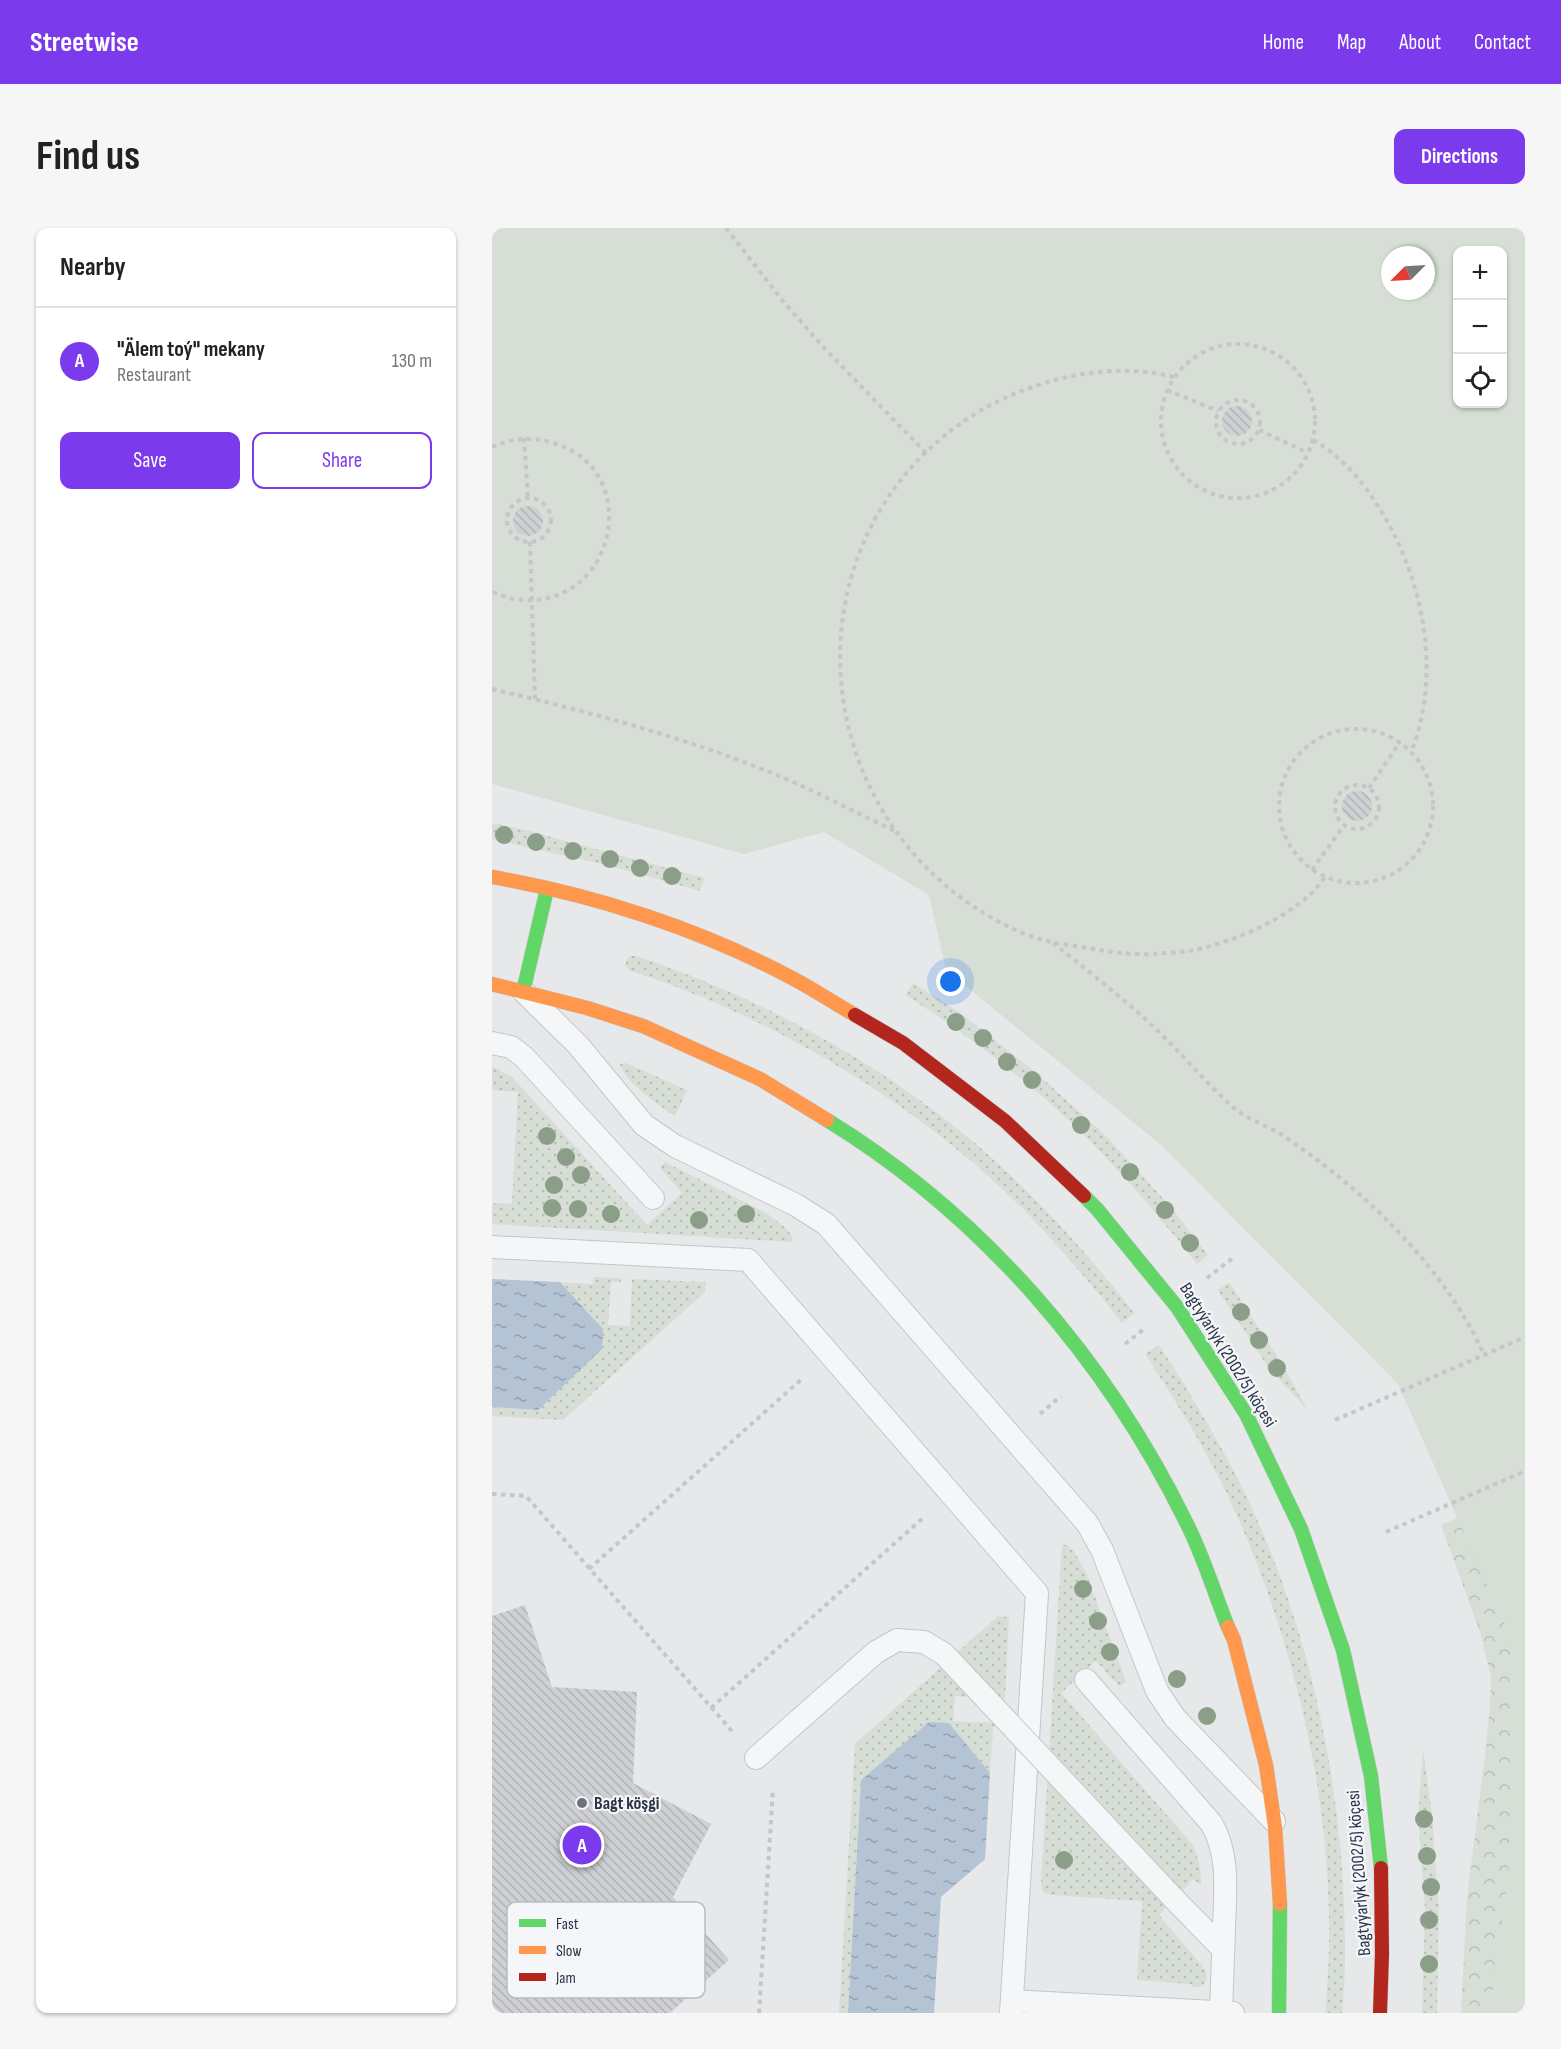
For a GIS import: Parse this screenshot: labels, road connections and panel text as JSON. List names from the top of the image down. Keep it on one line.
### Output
{"streets":{"street":["Bagtyýarlyk (2002/5) köçesi"]},"places":["Bagt köşgi"],"legend":["Fast","Slow","Jam"],"north":"bottom left","page":{"header":"Streetwise","nav":["Home","Map","About","Contact"],"buttons":["Directions",["Save","Share"]],"title":"Find us","heading":"Nearby","map_buttons":["+","−"],"list":[{"mark":"A","name":"\"Älem toý\" mekany","note":"Restaurant","value":"130 m"}],"pins":"A"}}
